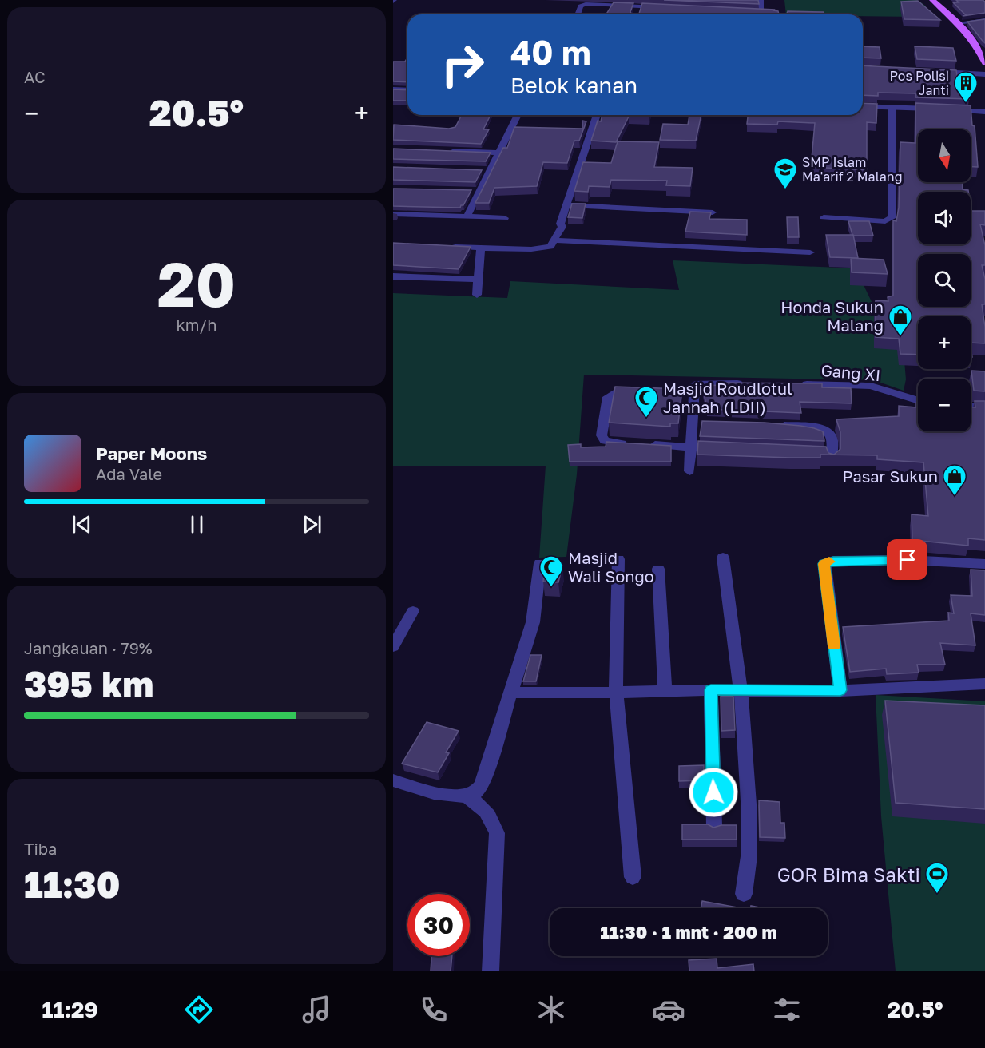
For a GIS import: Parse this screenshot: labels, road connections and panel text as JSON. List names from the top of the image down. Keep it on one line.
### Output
{"streets":{"street":["Gang XI"]},"places":{"building":["Pos Polisi Janti"],"school or university":["SMP Islam Ma'arif 2 Malang"],"shop":["Honda Sukun Malang","Pasar Sukun"],"mosque":["Masjid Roudlotul Jannah (LDII)","Masjid Wali Songo"],"sports":["GOR Bima Sakti"]},"north":"bottom","page":{"tile":["AC",["20","km/h"],["Jangkauan · 79%","395 km"],["Tiba","11:30"]],"turn":["40 m","Belok kanan"],"heat":["−","20.5°","+"],"map_buttons":["+","−"],"song":["Paper Moons","Ada Vale"],"limit":"30","trip":"11:30 · 1 mnt · 200 m","tabs":["11:29","20.5°"]}}
